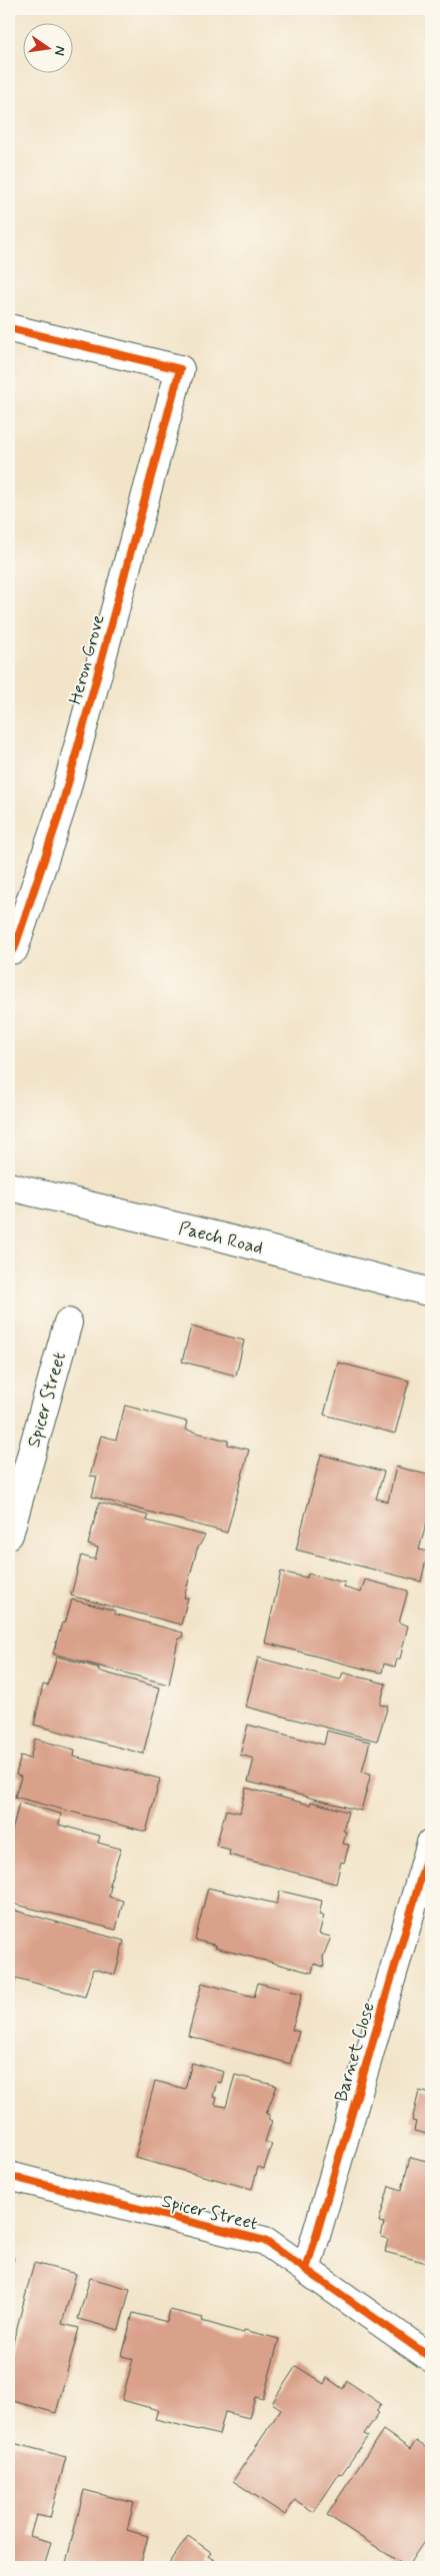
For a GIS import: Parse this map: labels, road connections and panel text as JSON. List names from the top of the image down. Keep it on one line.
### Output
{"streets":{"street":["Heron Grove","Paech Road","Spicer Street","Barnet Close"]},"crossings":[["Spicer Street","Barnet Close"]],"north":"right"}
